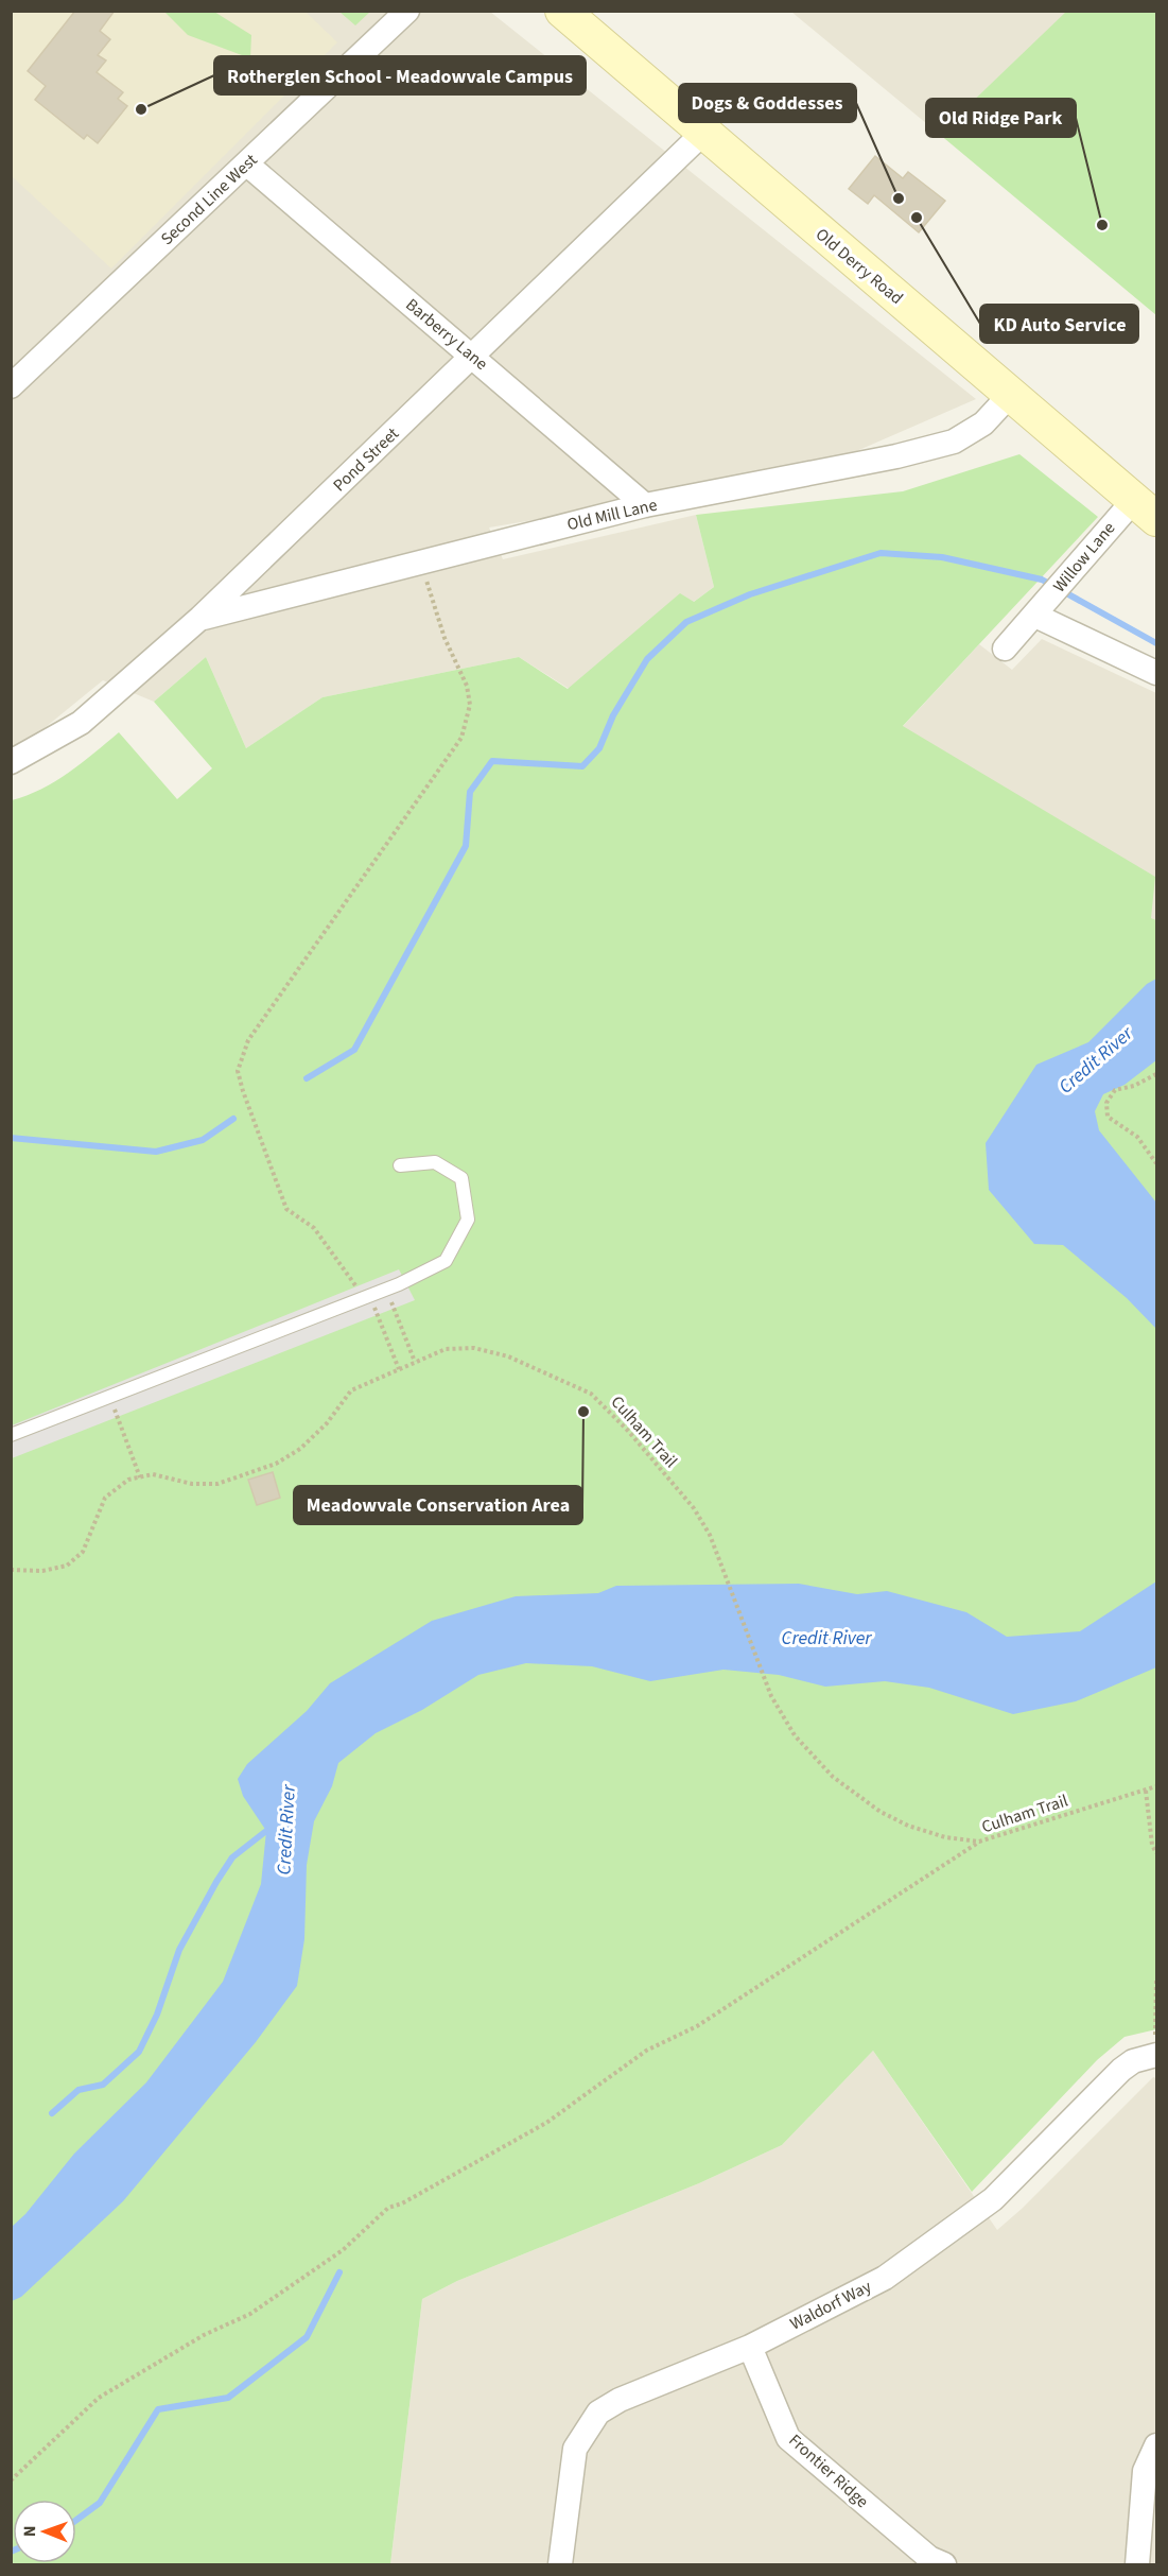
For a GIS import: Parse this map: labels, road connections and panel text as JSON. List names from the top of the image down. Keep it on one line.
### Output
{"streets":{"street":["Second Line West","Old Derry Road","Barberry Lane","Pond Street","Old Mill Lane","Willow Lane","Waldorf Way","Frontier Ridge"],"path":["Culham Trail"]},"crossings":[["Second Line West","Barberry Lane"],["Old Derry Road","Pond Street"],["Old Derry Road","Old Mill Lane"],["Old Derry Road","Willow Lane"],["Barberry Lane","Pond Street"],["Barberry Lane","Old Mill Lane"],["Pond Street","Old Mill Lane"],["Waldorf Way","Frontier Ridge"]],"water":["Credit River"],"places":["Rotherglen School - Meadowvale Campus","Dogs & Goddesses","KD Auto Service","Old Ridge Park","Meadowvale Conservation Area"],"north":"left"}
